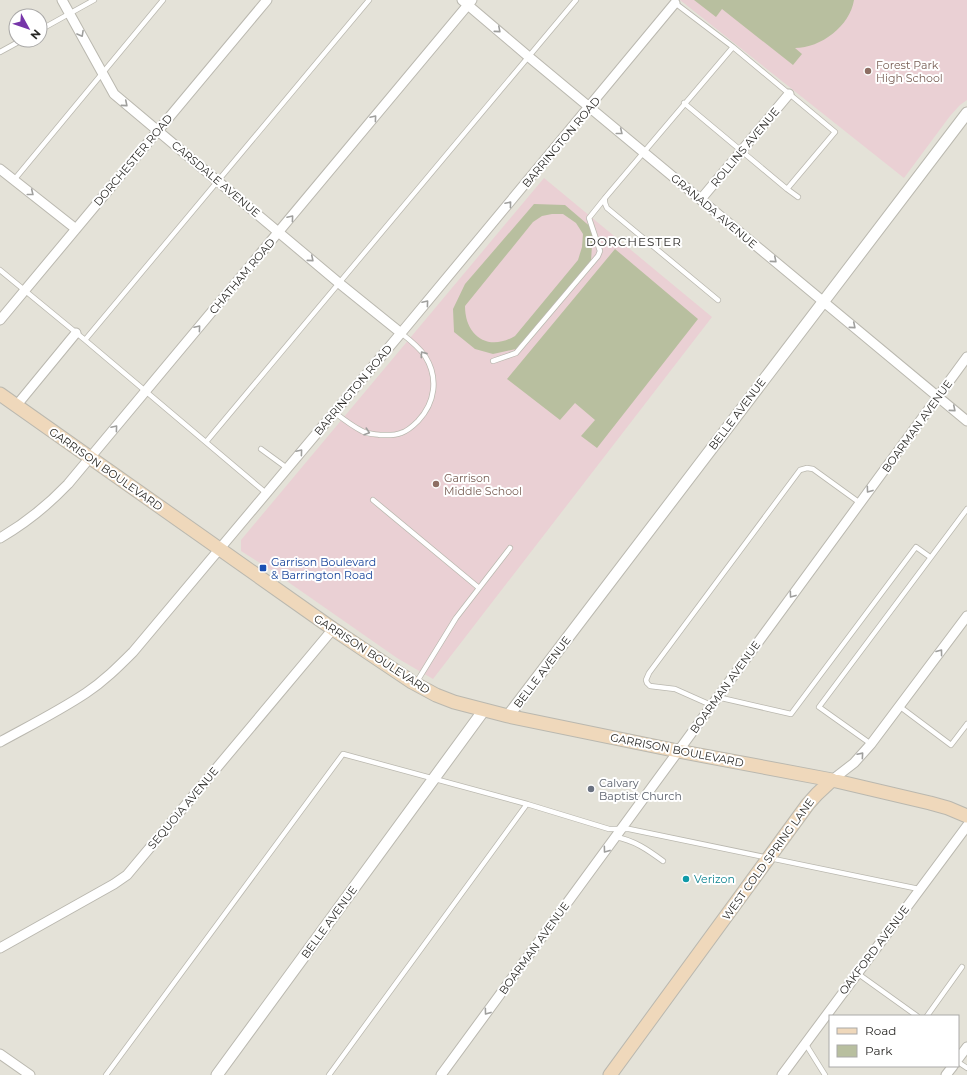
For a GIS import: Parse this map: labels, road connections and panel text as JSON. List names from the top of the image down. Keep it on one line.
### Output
{"streets":{"main road":["GARRISON BOULEVARD","WEST COLD SPRING LANE"],"street":["BARRINGTON ROAD","ROLLINS AVENUE","DORCHESTER ROAD","CARSDALE AVENUE","GRANADA AVENUE","CHATHAM ROAD","BELLE AVENUE","BOARMAN AVENUE","SEQUOIA AVENUE","OAKFORD AVENUE"]},"crossings":[["BARRINGTON ROAD","CARSDALE AVENUE"],["BARRINGTON ROAD","GRANADA AVENUE"],["BARRINGTON ROAD","GARRISON BOULEVARD"],["ROLLINS AVENUE","GRANADA AVENUE"],["DORCHESTER ROAD","CARSDALE AVENUE"],["CARSDALE AVENUE","CHATHAM ROAD"],["GRANADA AVENUE","CHATHAM ROAD"],["GRANADA AVENUE","BELLE AVENUE"],["GRANADA AVENUE","BOARMAN AVENUE"],["CHATHAM ROAD","GARRISON BOULEVARD"],["BELLE AVENUE","GARRISON BOULEVARD"],["BOARMAN AVENUE","GARRISON BOULEVARD"],["GARRISON BOULEVARD","SEQUOIA AVENUE"],["GARRISON BOULEVARD","WEST COLD SPRING LANE"]],"one_way":["BARRINGTON ROAD","CARSDALE AVENUE","GRANADA AVENUE","CHATHAM ROAD","BOARMAN AVENUE"],"districts":["DORCHESTER"],"places":{"other":["Forest Park High School","Garrison Middle School","Calvary Baptist Church","Verizon"],"transit":["Garrison Boulevard & Barrington Road"]},"legend":["Road","Park"],"north":"bottom right"}
